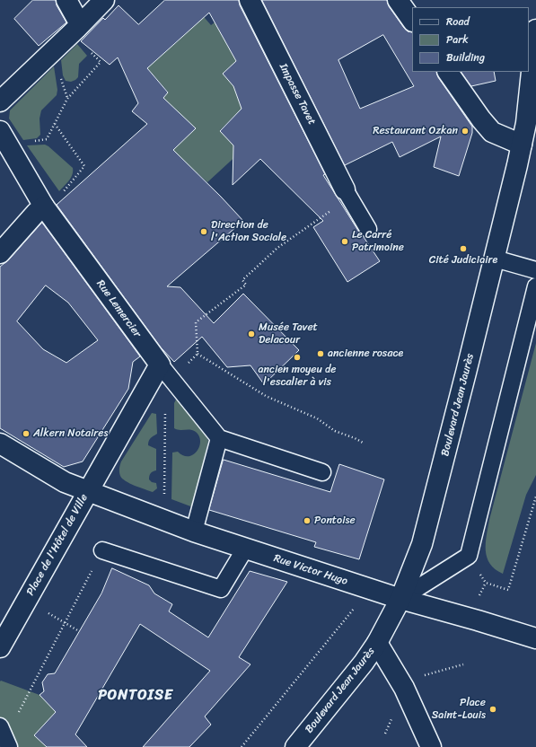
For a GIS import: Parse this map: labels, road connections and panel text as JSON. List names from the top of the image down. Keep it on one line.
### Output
{"streets":{"street":["Impasse Tavet","Rue Lemercier","Boulevard Jean Jaurès","Place de l'Hôtel de Ville","Rue Victor Hugo"]},"crossings":[["Boulevard Jean Jaurès","Rue Victor Hugo"],["Place de l'Hôtel de Ville","Rue Victor Hugo"]],"districts":["PONTOISE"],"places":["Restaurant Ozkan","Direction de l'Action Sociale","Le Carré Patrimoine","Cité Judiciaire","Musée Tavet Delacour","ancienne rosace","ancien moyeu de l'escalier à vis","Alkern Notaires","Pontoise","Place Saint-Louis"],"legend":["Road","Park","Building"]}
